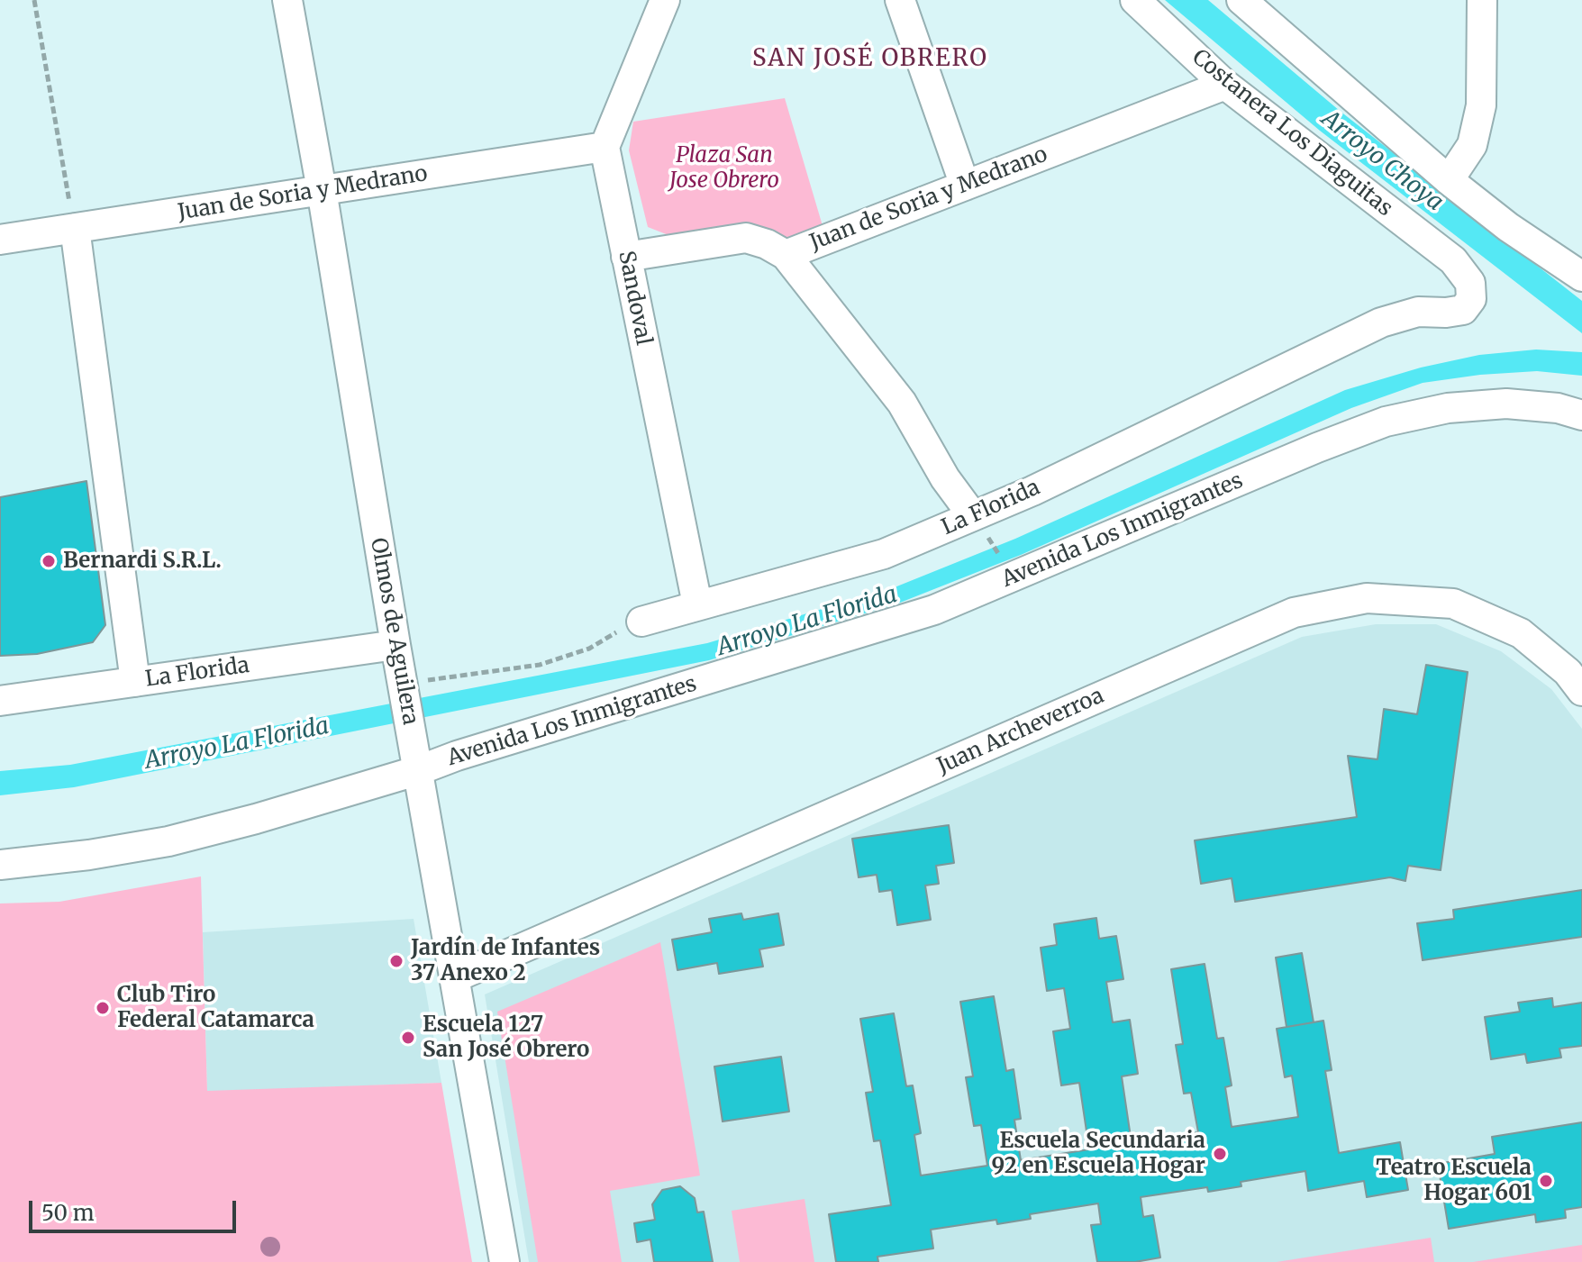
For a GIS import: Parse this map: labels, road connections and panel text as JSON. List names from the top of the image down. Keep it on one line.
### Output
{"streets":{"street":["Costanera Los Diaguitas","Juan de Soria y Medrano","Sandoval","La Florida","Avenida Los Inmigrantes","Olmos de Aguilera","Juan Archeverroa"]},"crossings":[["Costanera Los Diaguitas","Juan de Soria y Medrano"],["Costanera Los Diaguitas","La Florida"],["Juan de Soria y Medrano","Sandoval"],["Juan de Soria y Medrano","Olmos de Aguilera"],["Sandoval","La Florida"],["La Florida","Olmos de Aguilera"],["Avenida Los Inmigrantes","Olmos de Aguilera"],["Olmos de Aguilera","Juan Archeverroa"]],"districts":["SAN JOSÉ OBRERO"],"water":["Arroyo Choya","Arroyo La Florida"],"parks":["Plaza San Jose Obrero"],"places":["Bernardi S.R.L.","Jardín de Infantes 37 Anexo 2","Club Tiro Federal Catamarca","Escuela 127 San José Obrero","Escuela Secundaria 92 en Escuela Hogar","Teatro Escuela Hogar 601"],"scale_bar":"50 m"}
